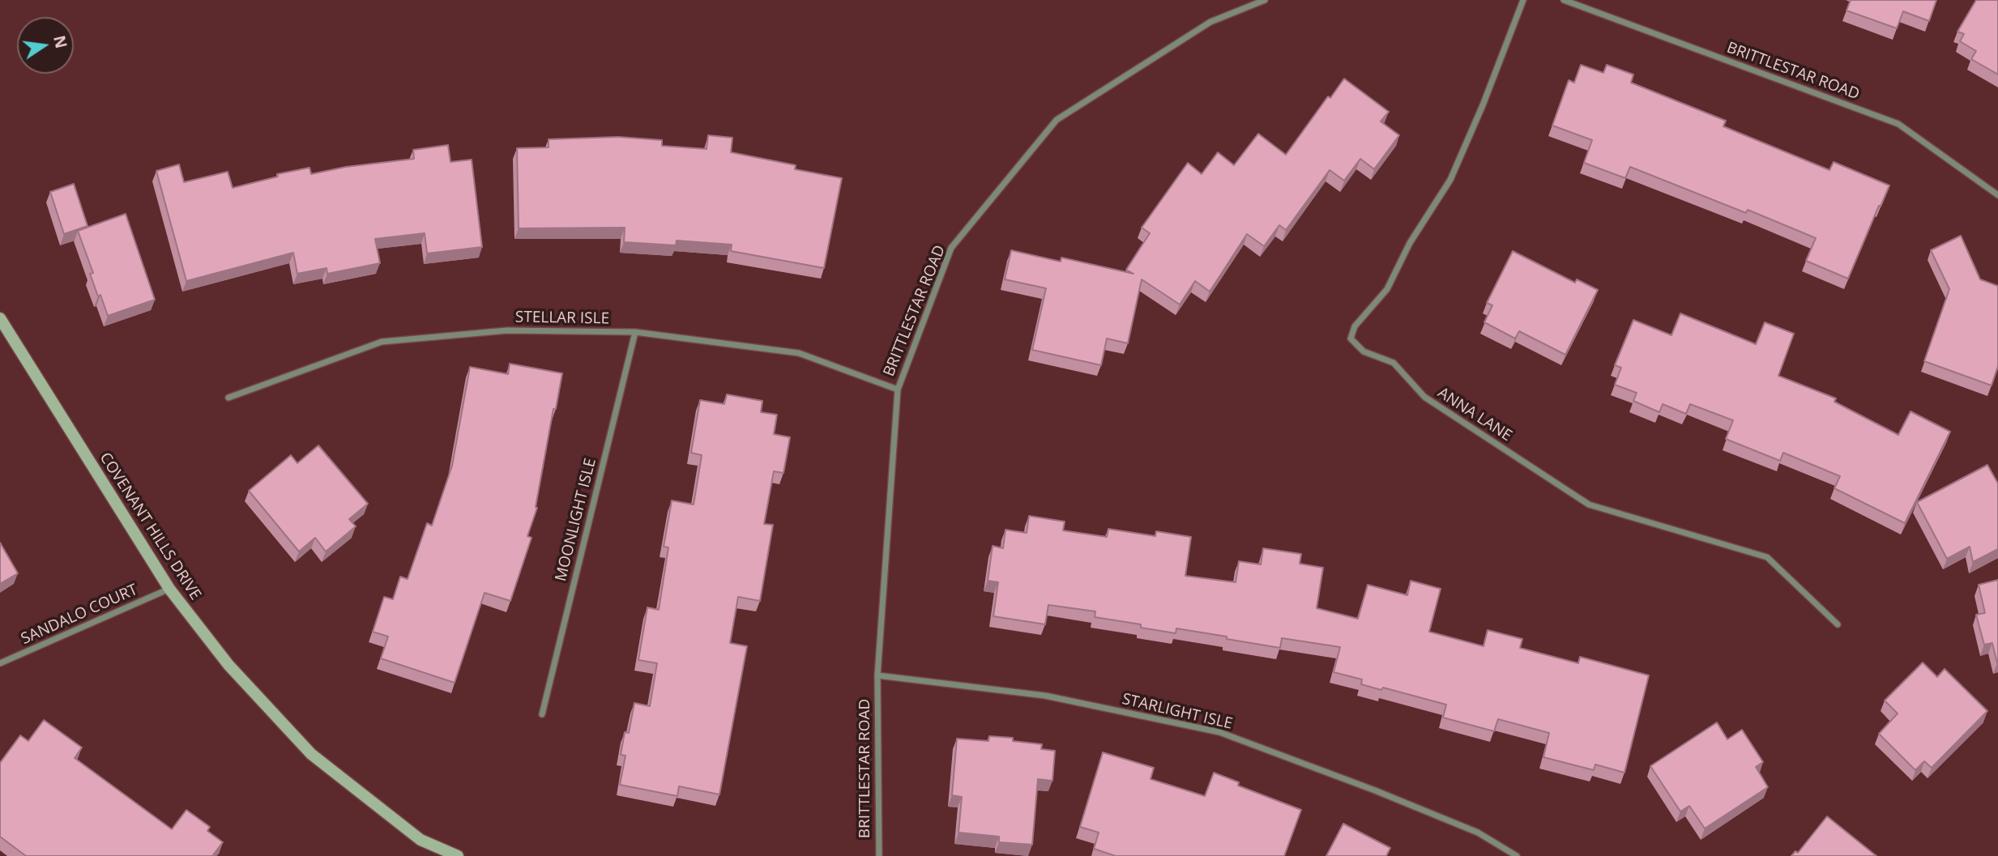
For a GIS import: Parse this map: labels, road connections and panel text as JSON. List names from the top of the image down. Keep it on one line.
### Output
{"streets":{"street":["BRITTLESTAR ROAD","STELLAR ISLE","ANNA LANE","MOONLIGHT ISLE","COVENANT HILLS DRIVE","SANDALO COURT","STARLIGHT ISLE"]},"crossings":[["BRITTLESTAR ROAD","STELLAR ISLE"],["BRITTLESTAR ROAD","STARLIGHT ISLE"],["STELLAR ISLE","MOONLIGHT ISLE"],["COVENANT HILLS DRIVE","SANDALO COURT"]],"north":"right"}
